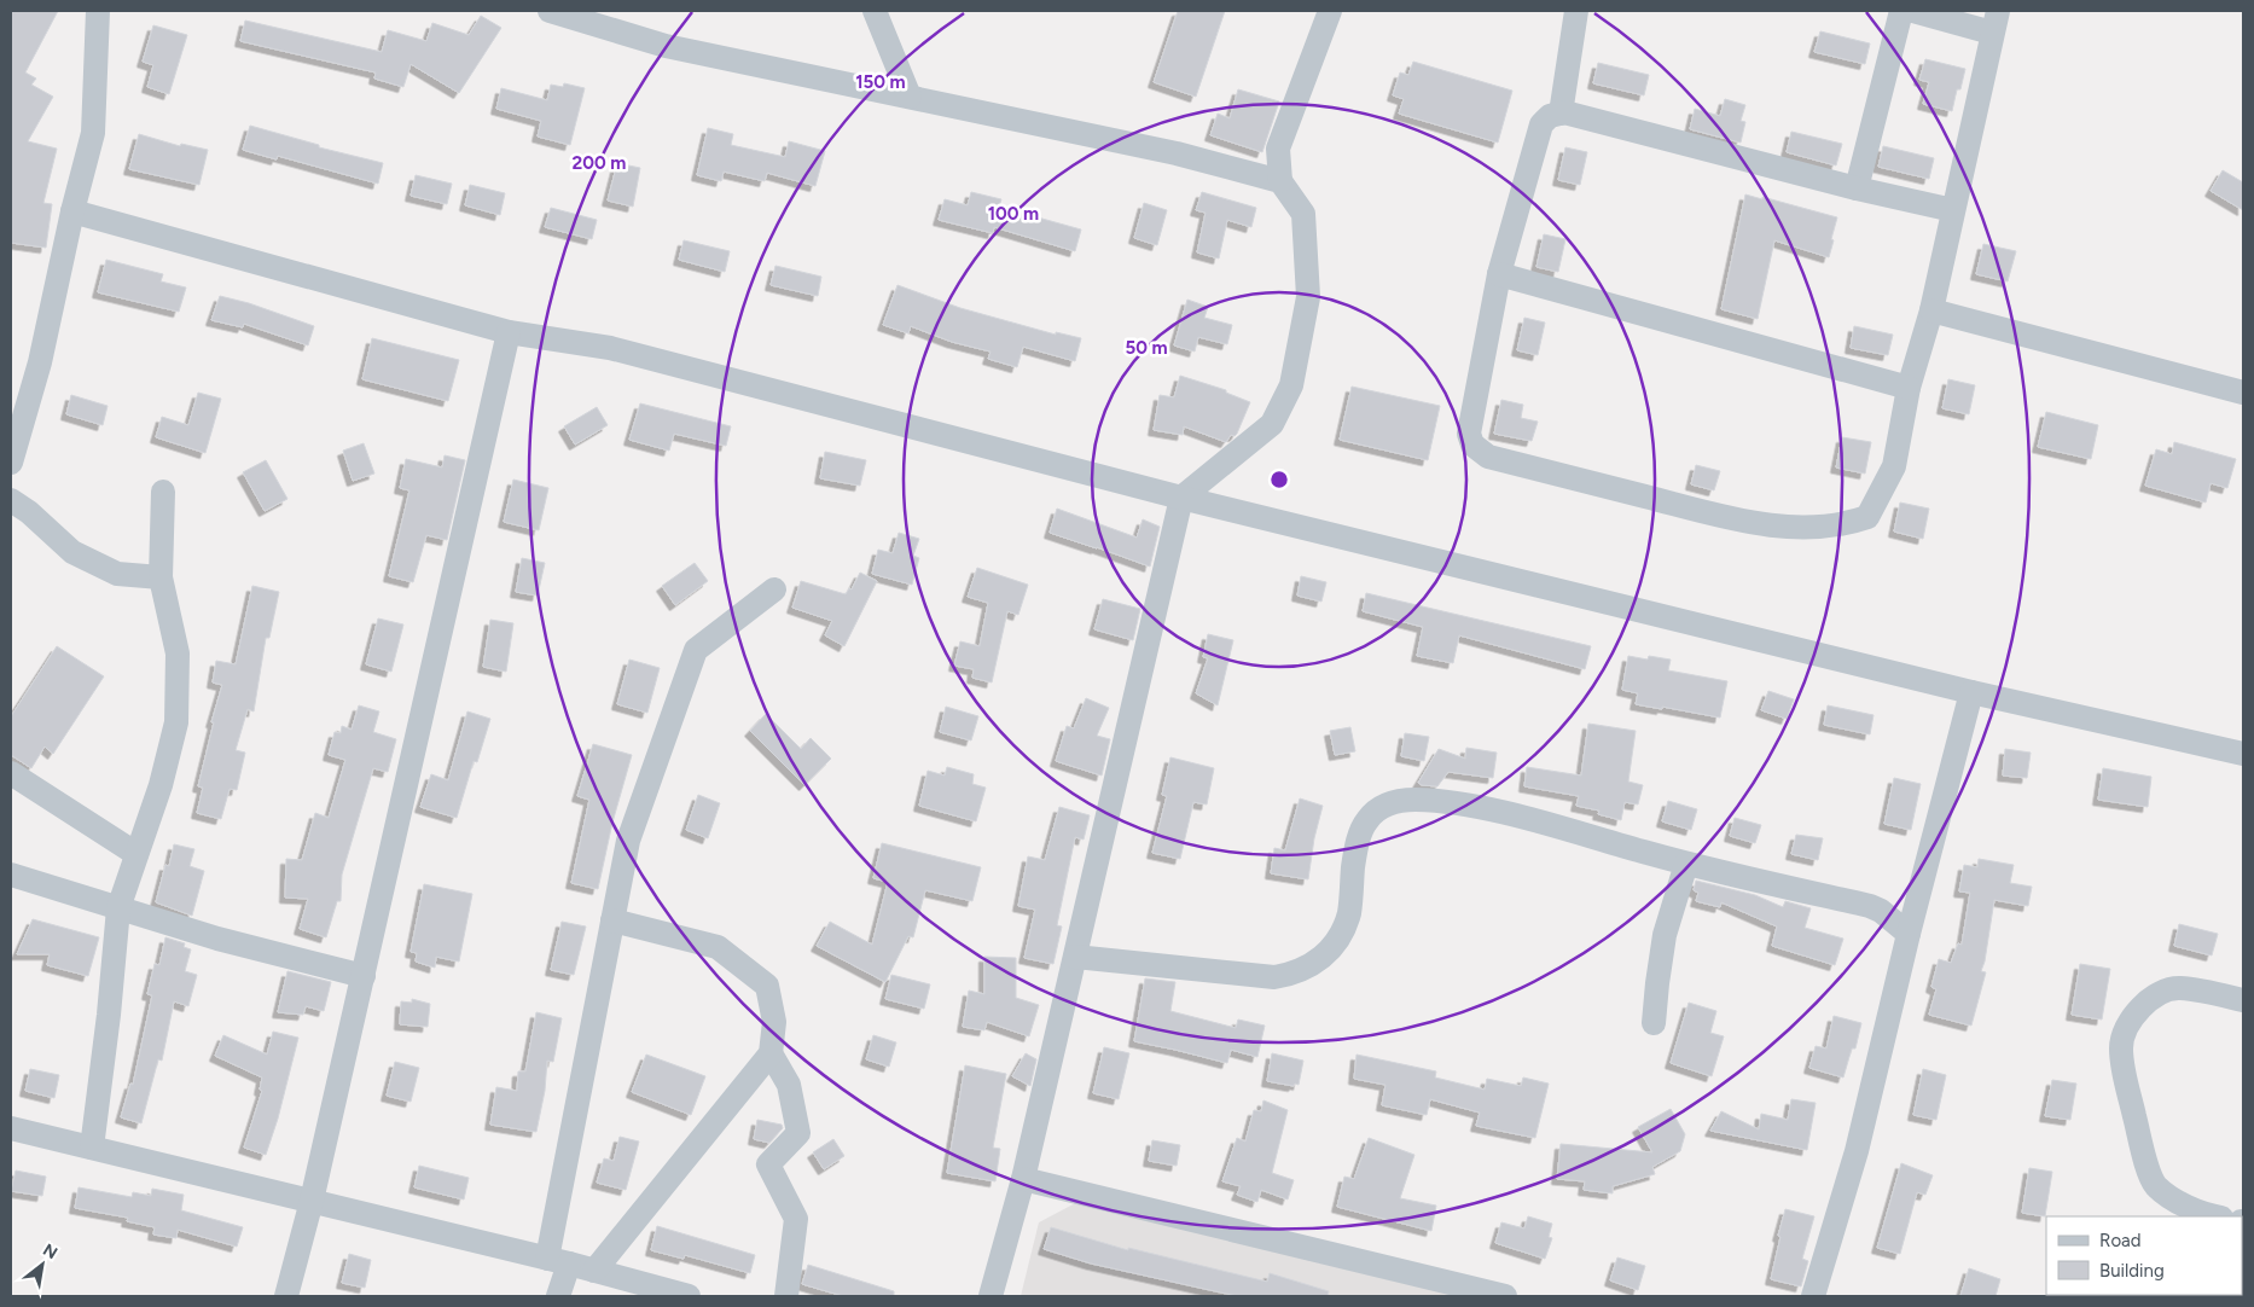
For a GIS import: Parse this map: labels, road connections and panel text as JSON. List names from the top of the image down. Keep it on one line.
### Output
{"legend":["Road","Building"],"north":"top right","rings":["150 m","200 m","100 m","50 m"]}
